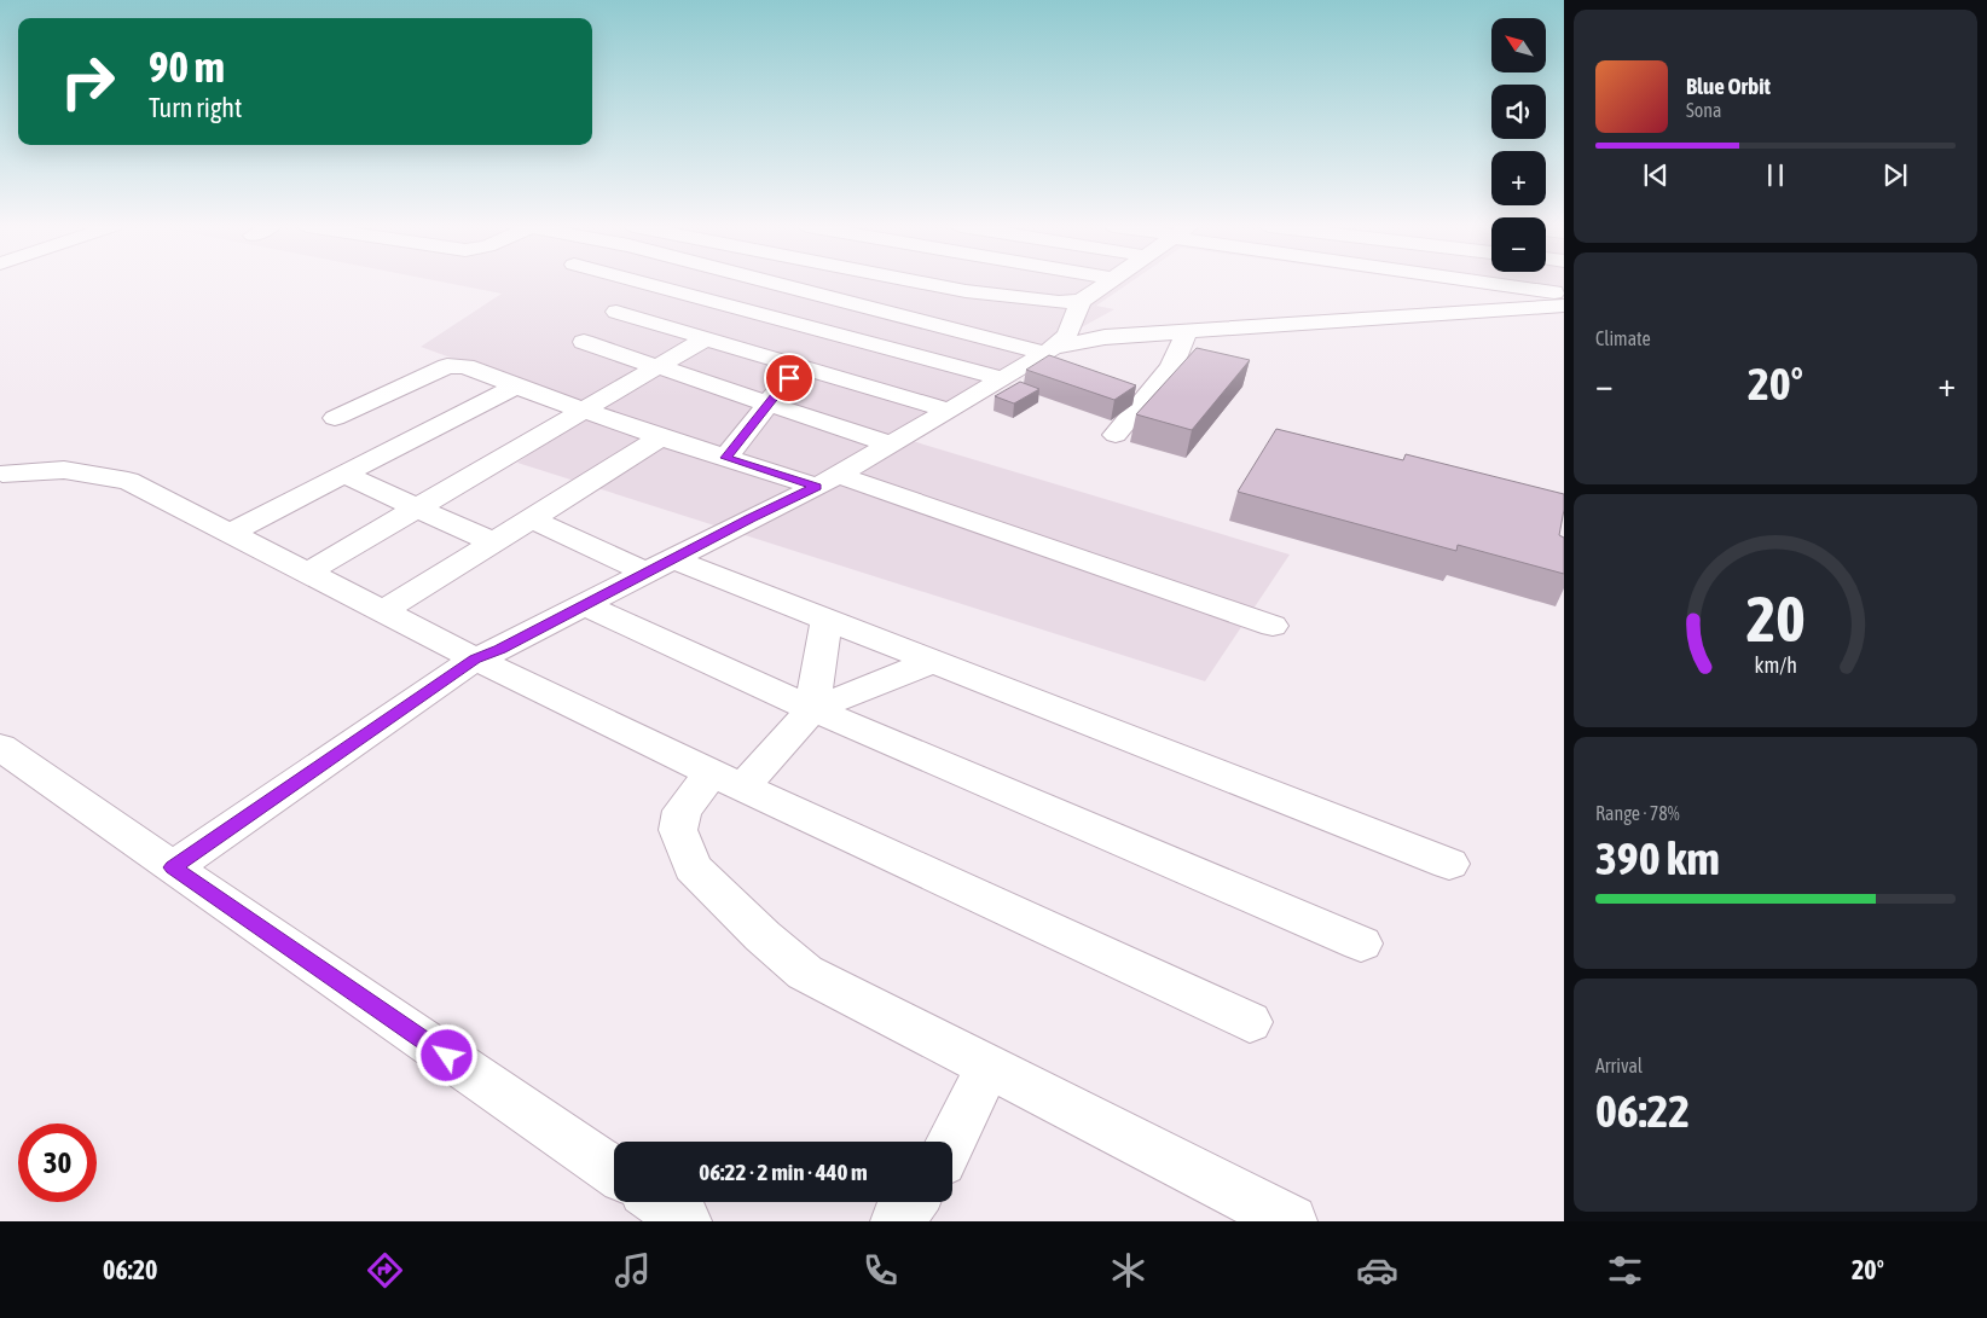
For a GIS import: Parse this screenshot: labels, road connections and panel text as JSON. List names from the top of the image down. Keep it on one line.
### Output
{"north":"top left","page":{"map_buttons":["+","−"],"turn":["90 m","Turn right"],"song":["Blue Orbit","Sona"],"tile":["Climate",["Range · 78%","390 km"],["Arrival","06:22"]],"heat":["−","20°","+"],"limit":"30","trip":"06:22 · 2 min · 440 m","tabs":["06:20","20°"],"gauge":["20","km/h"]}}
